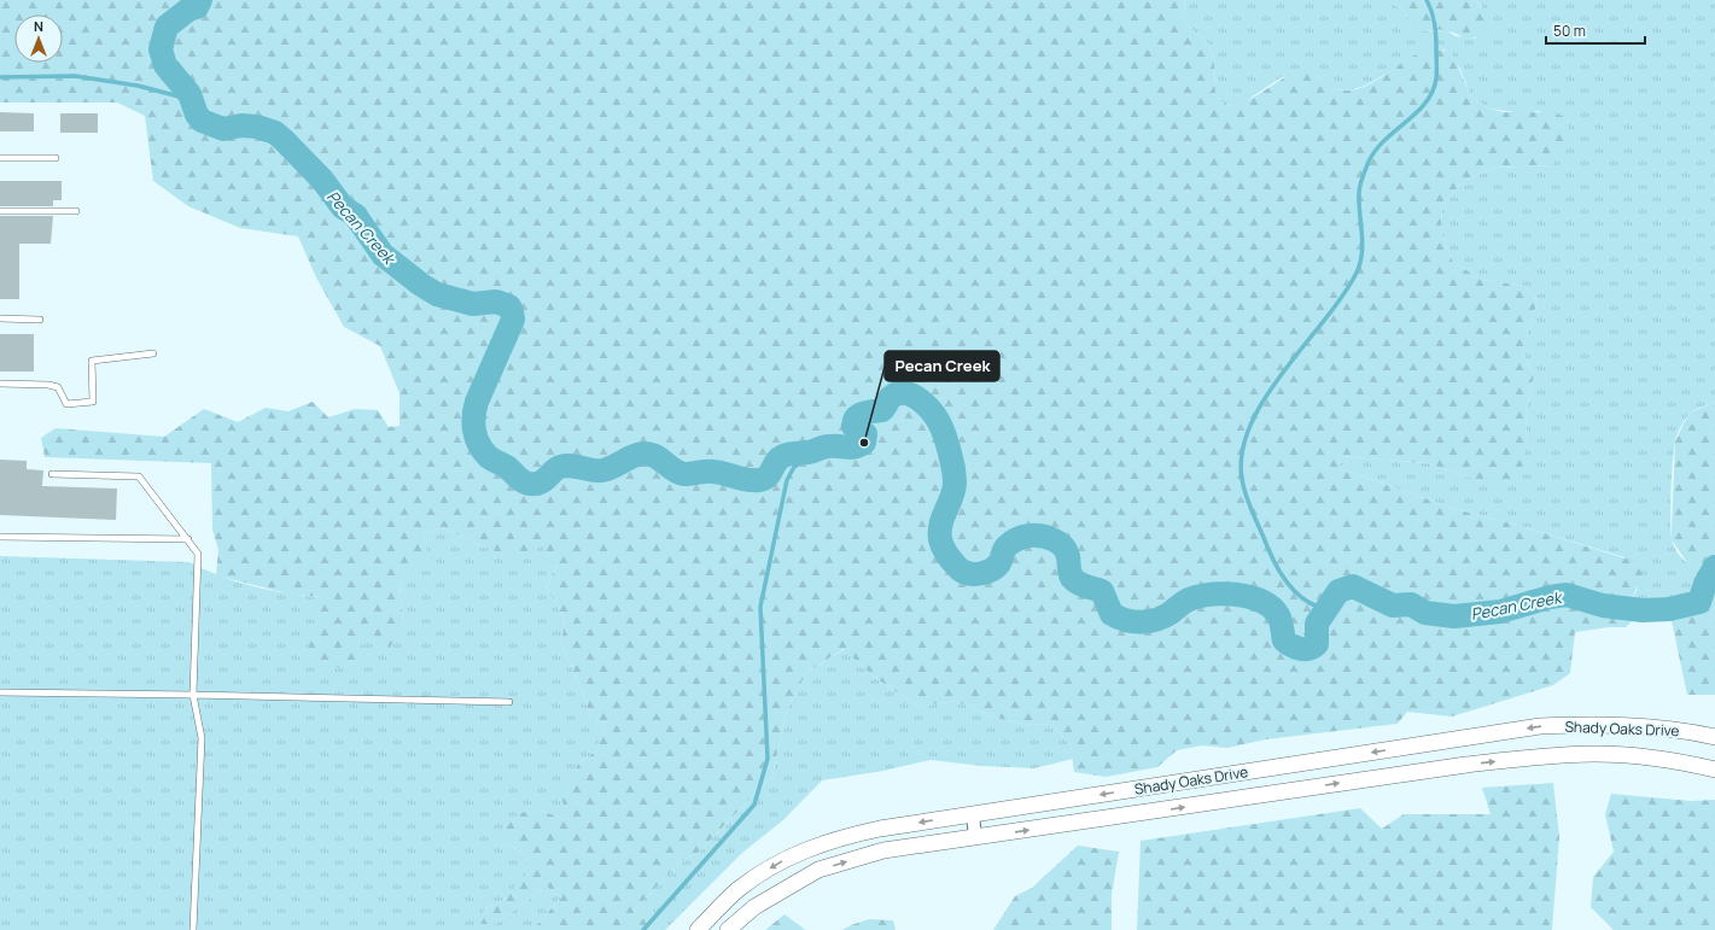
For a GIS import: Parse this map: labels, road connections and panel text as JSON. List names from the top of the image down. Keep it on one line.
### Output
{"streets":{"street":["Shady Oaks Drive"]},"water":["Pecan Creek"],"places":["Pecan Creek"],"scale_bar":"50 m","north":"top"}
